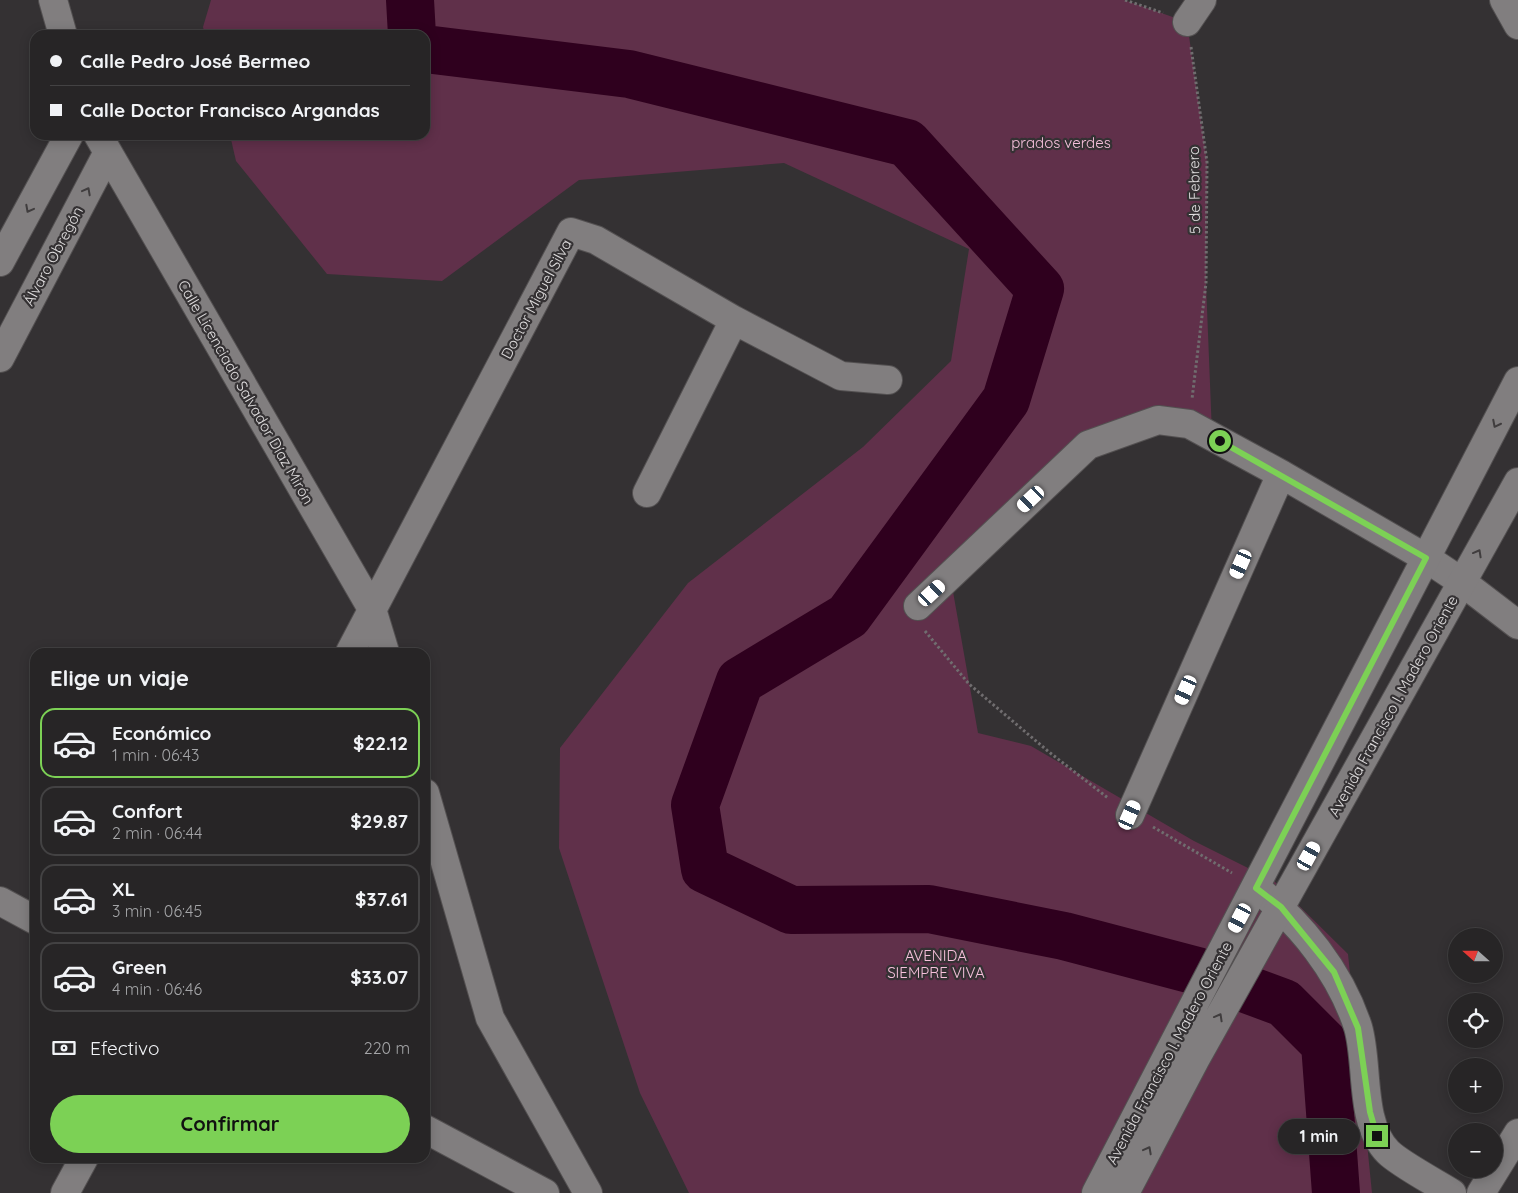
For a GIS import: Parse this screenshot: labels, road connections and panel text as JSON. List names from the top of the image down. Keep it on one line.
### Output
{"streets":{"street":["Álvaro Obregón","Doctor Miguel Silva","Calle Licenciado Salvador Díaz Mirón","Avenida Francisco I. Madero Oriente"],"path":["5 de Febrero"]},"crossings":[["Álvaro Obregón","Calle Licenciado Salvador Díaz Mirón"],["Doctor Miguel Silva","Calle Licenciado Salvador Díaz Mirón"]],"parks":["prados verdes","AVENIDA SIEMPRE VIVA"],"north":"left","page":{"banner":["Calle Pedro José Bermeo","Calle Doctor Francisco Argandas"],"heading":"Elige un viaje","list":[{"name":"Económico","note":"1 min · 06:43","value":"$22.12"},{"name":"Confort","note":"2 min · 06:44","value":"$29.87"},{"name":"XL","note":"3 min · 06:45","value":"$37.61"},{"name":"Green","note":"4 min · 06:46","value":"$33.07"}],"map_buttons":["+","−"],"pay":["Efectivo","220 m"],"buttons":"Confirmar","bubble":"1 min"}}
